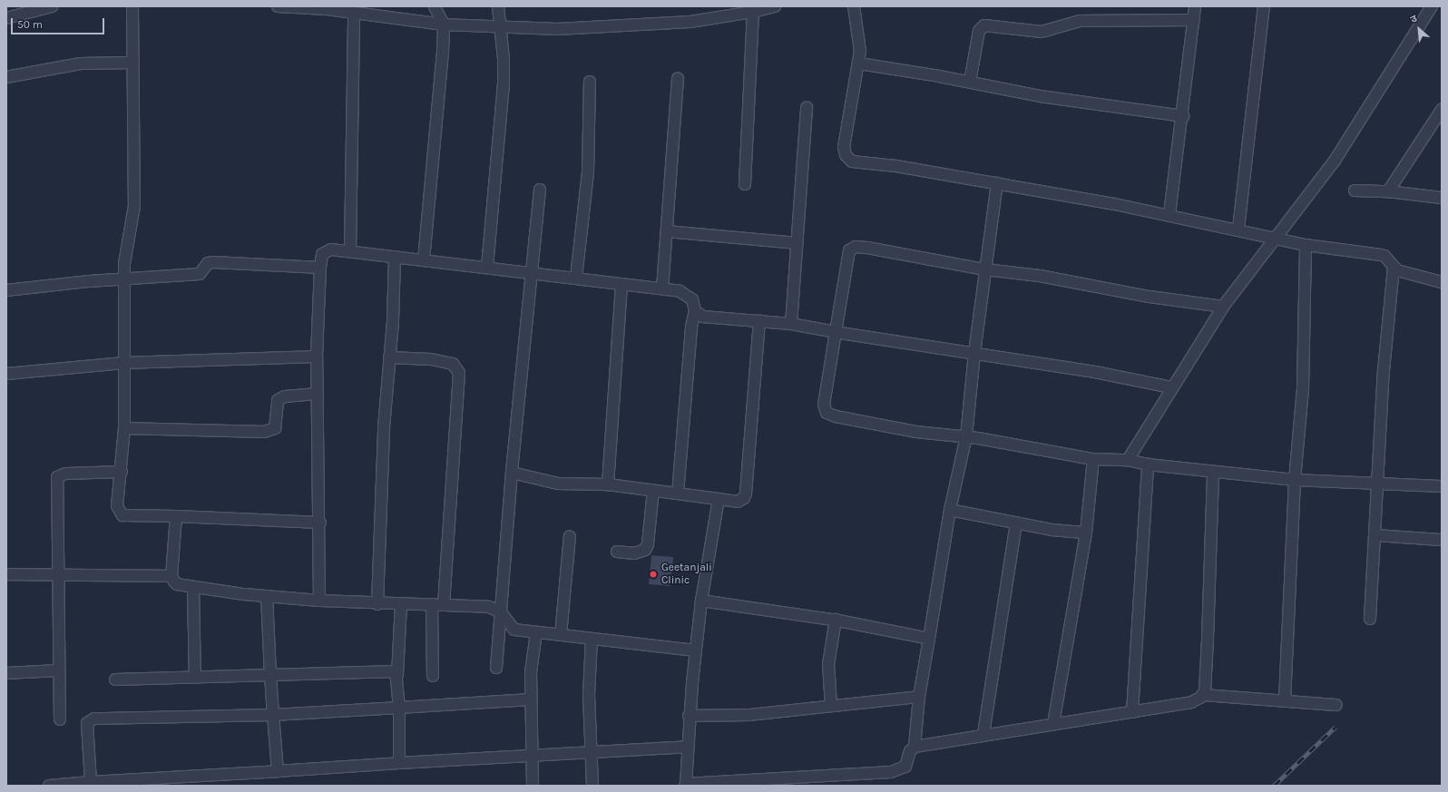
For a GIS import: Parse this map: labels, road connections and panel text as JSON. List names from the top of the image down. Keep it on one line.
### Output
{"places":["Geetanjali Clinic"],"scale_bar":"50 m","north":"top left"}
